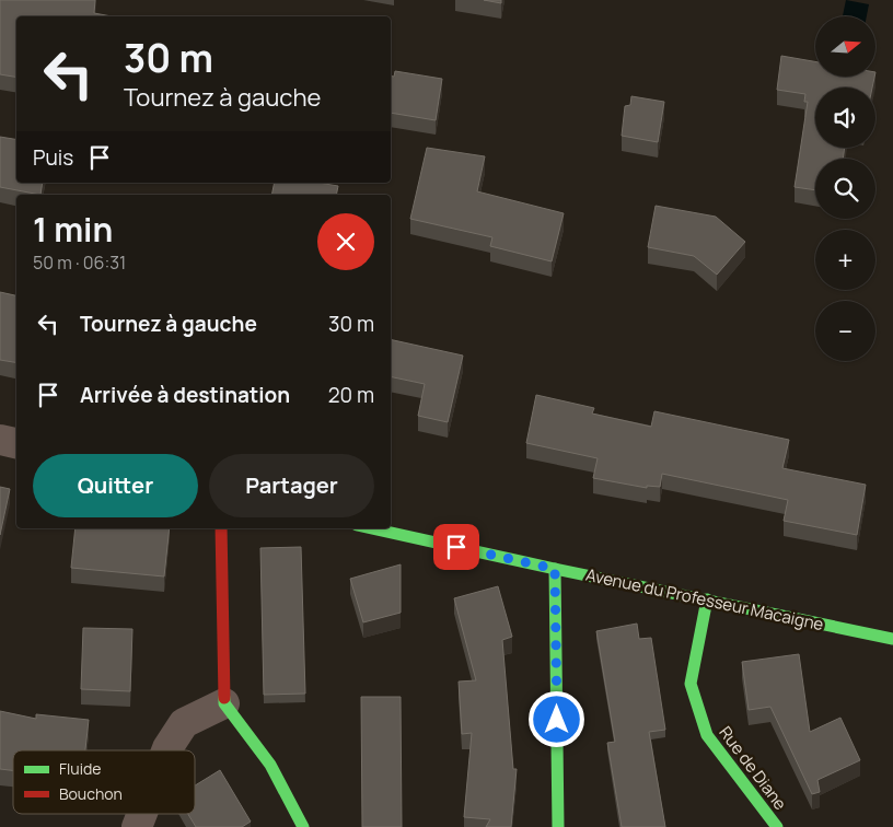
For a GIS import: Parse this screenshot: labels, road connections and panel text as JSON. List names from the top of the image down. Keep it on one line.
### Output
{"streets":{"street":["Avenue du Professeur Macaigne","Rue de Diane"]},"crossings":[["Avenue du Professeur Macaigne","Rue de Diane"]],"legend":["Fluide","Bouchon"],"north":"right","page":{"map_buttons":["+","−"],"turn":["30 m","Tournez à gauche"],"then":"Puis","heading":["1 min","50 m · 06:31"],"list":[{"name":"Tournez à gauche","value":"30 m"},{"name":"Arrivée à destination","value":"20 m"}],"buttons":["Quitter","Partager"]}}
